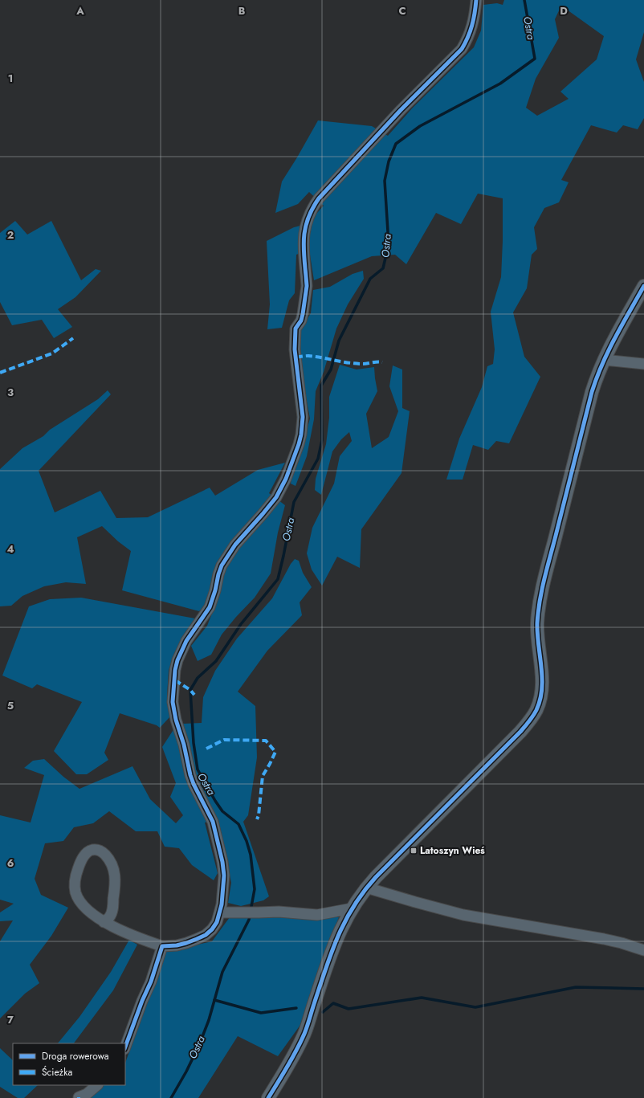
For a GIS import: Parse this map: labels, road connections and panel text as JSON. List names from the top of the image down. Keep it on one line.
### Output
{"water":["Ostra"],"places":{"transit":["Latoszyn Wieś"]},"legend":["Droga rowerowa","Ścieżka"],"grid":{"columns":["A","B","C","D"],"rows":["1","2","3","4","5","6","7"]}}
